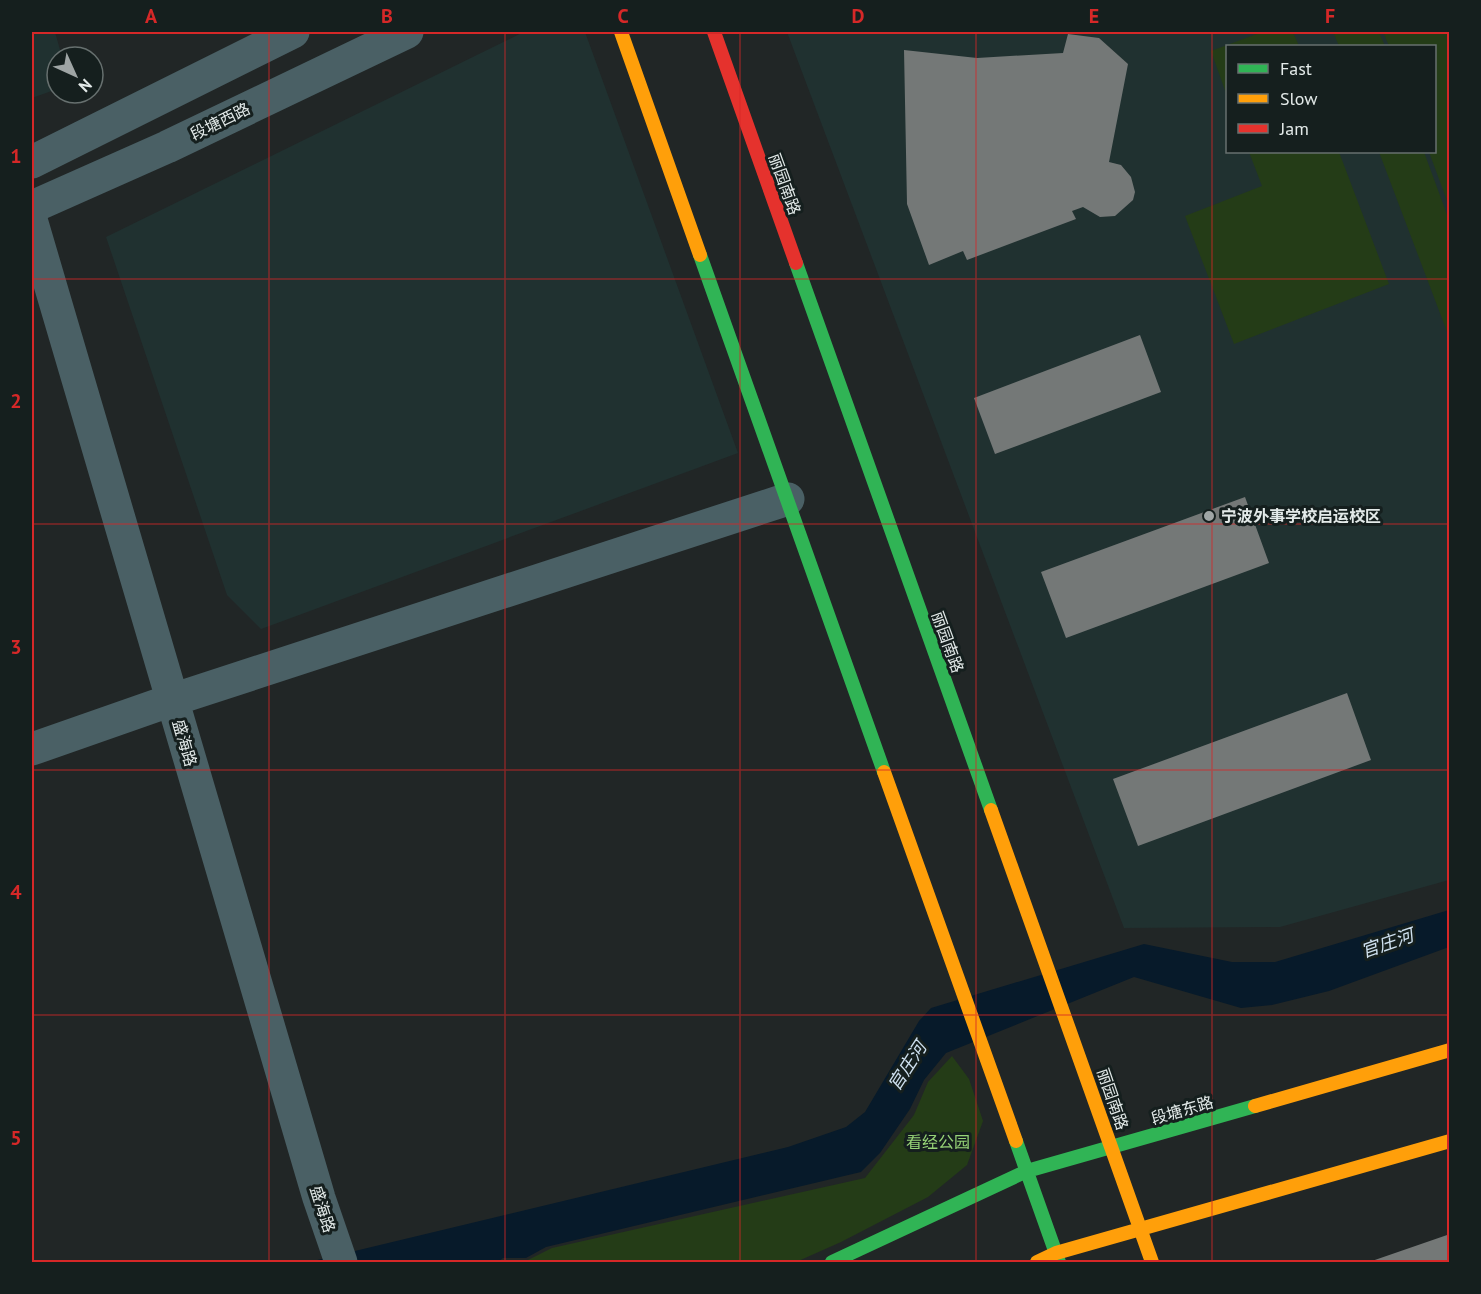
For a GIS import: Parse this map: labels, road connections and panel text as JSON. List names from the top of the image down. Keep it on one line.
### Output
{"streets":{"main road":["丽园南路","段塘东路"],"street":["段塘西路","盛海路"]},"crossings":[["丽园南路","段塘东路"]],"water":["官庄河"],"parks":["看经公园"],"places":["宁波外事学校启运校区"],"legend":["Fast","Slow","Jam"],"north":"bottom right","grid":{"columns":["A","B","C","D","E","F"],"rows":["1","2","3","4","5"]}}
